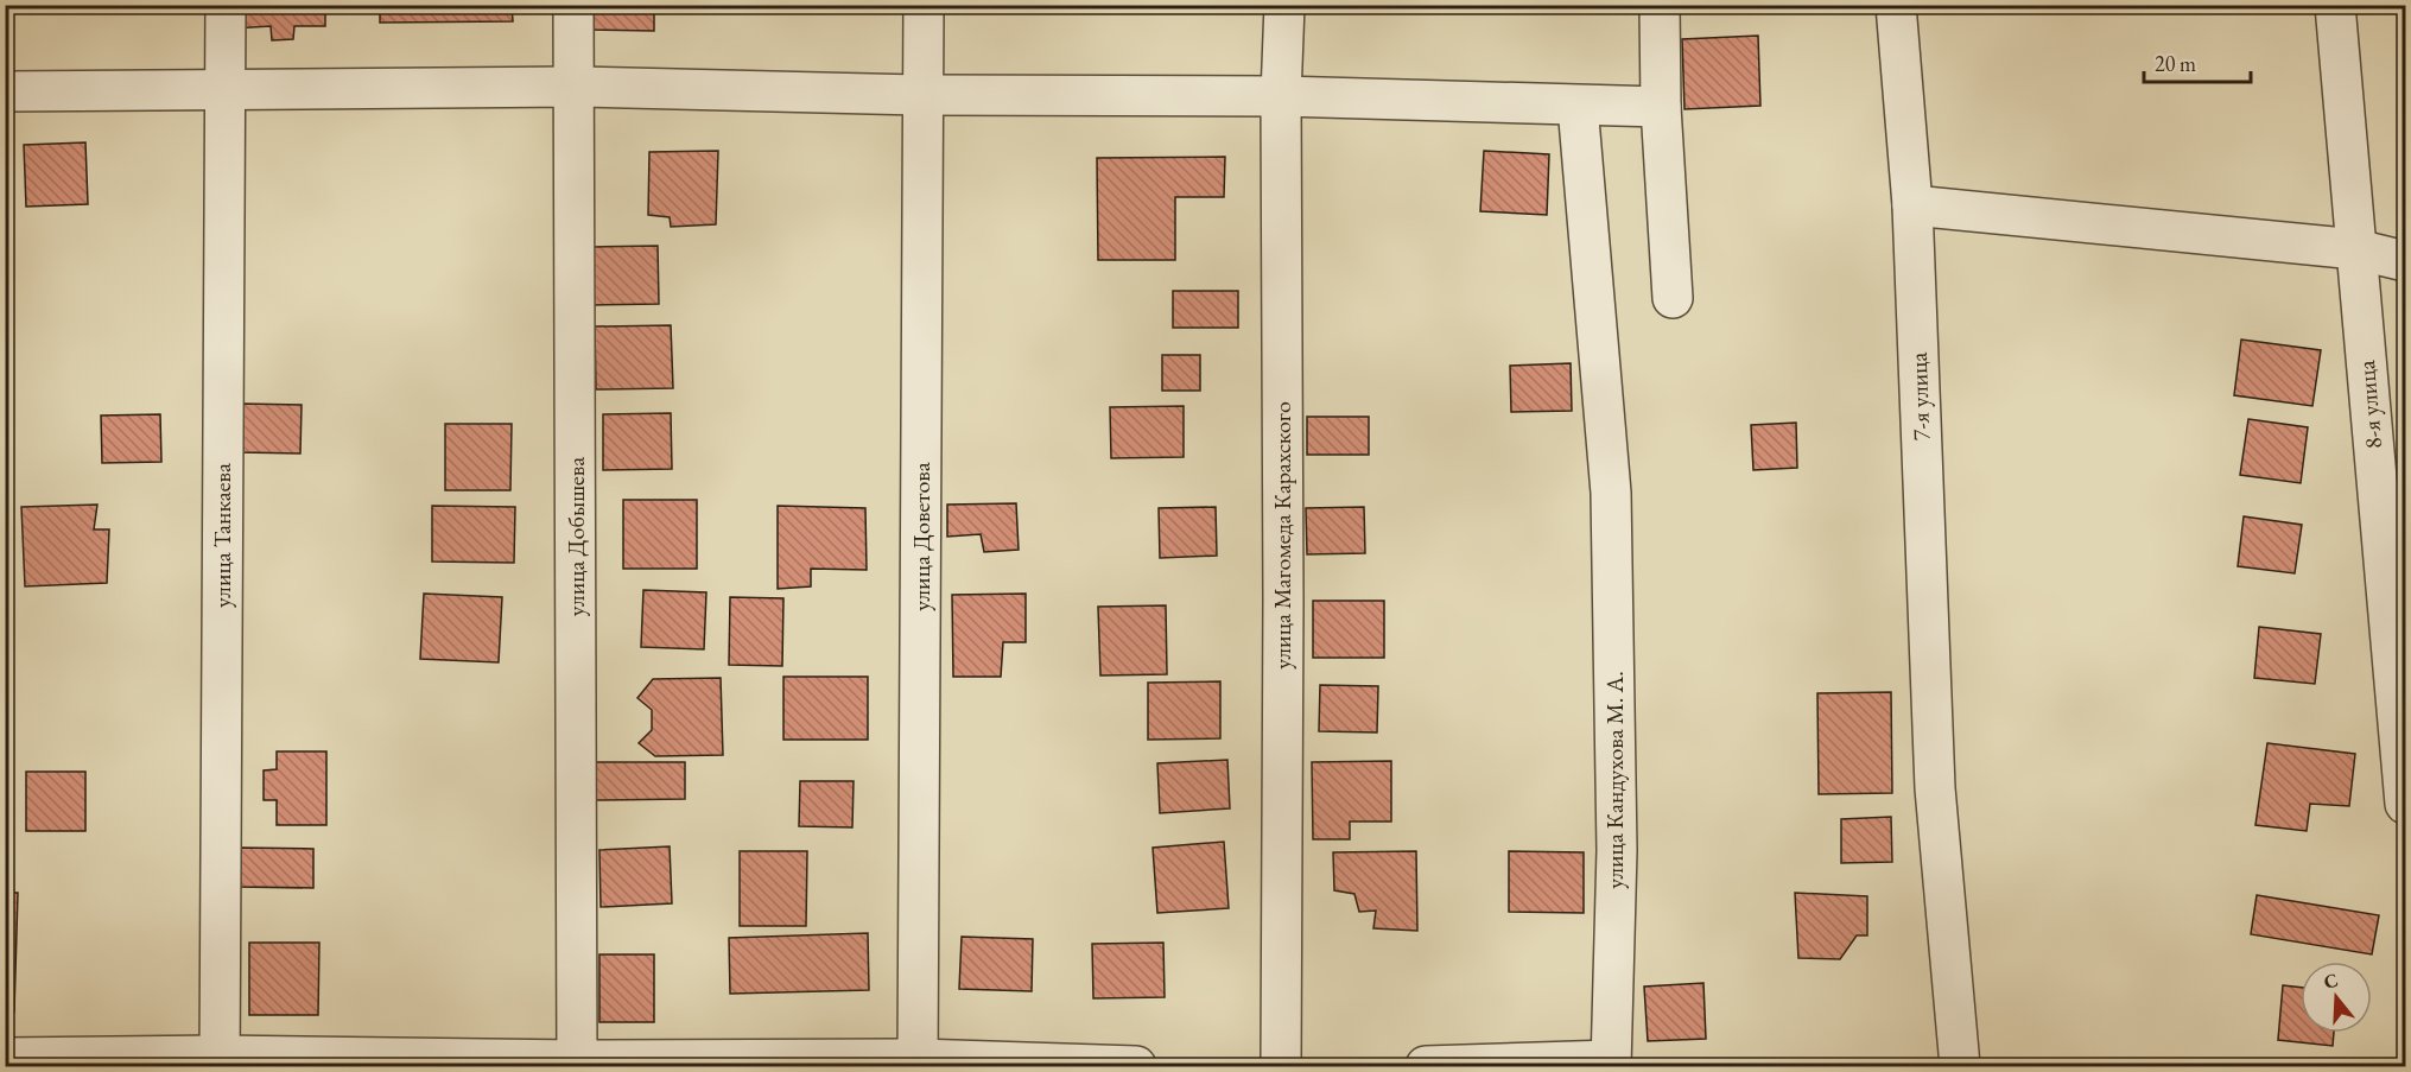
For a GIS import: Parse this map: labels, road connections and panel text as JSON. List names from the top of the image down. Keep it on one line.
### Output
{"streets":{"street":["7-я улица","8-я улица","улица Танкаева","улица Магомеда Карахского","улица Добышева","улица Доветова","улица Кандухова М. А."]},"scale_bar":"20 m","north":"top"}
